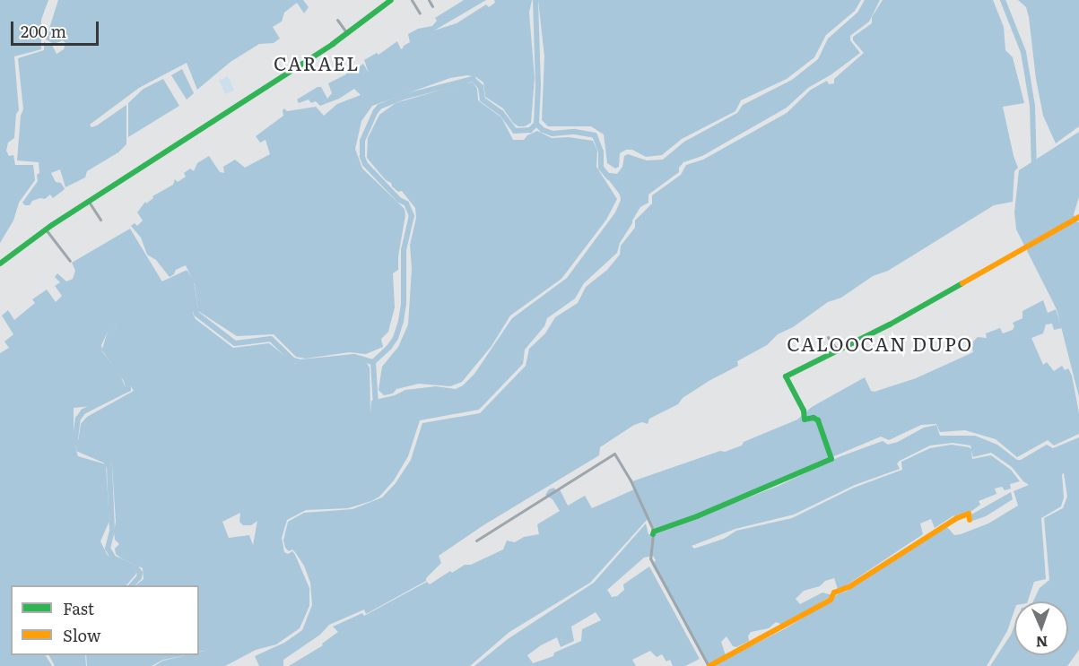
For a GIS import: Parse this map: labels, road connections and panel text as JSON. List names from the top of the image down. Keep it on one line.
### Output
{"districts":["CARAEL","CALOOCAN DUPO"],"legend":["Fast","Slow"],"scale_bar":"200 m","north":"bottom"}
